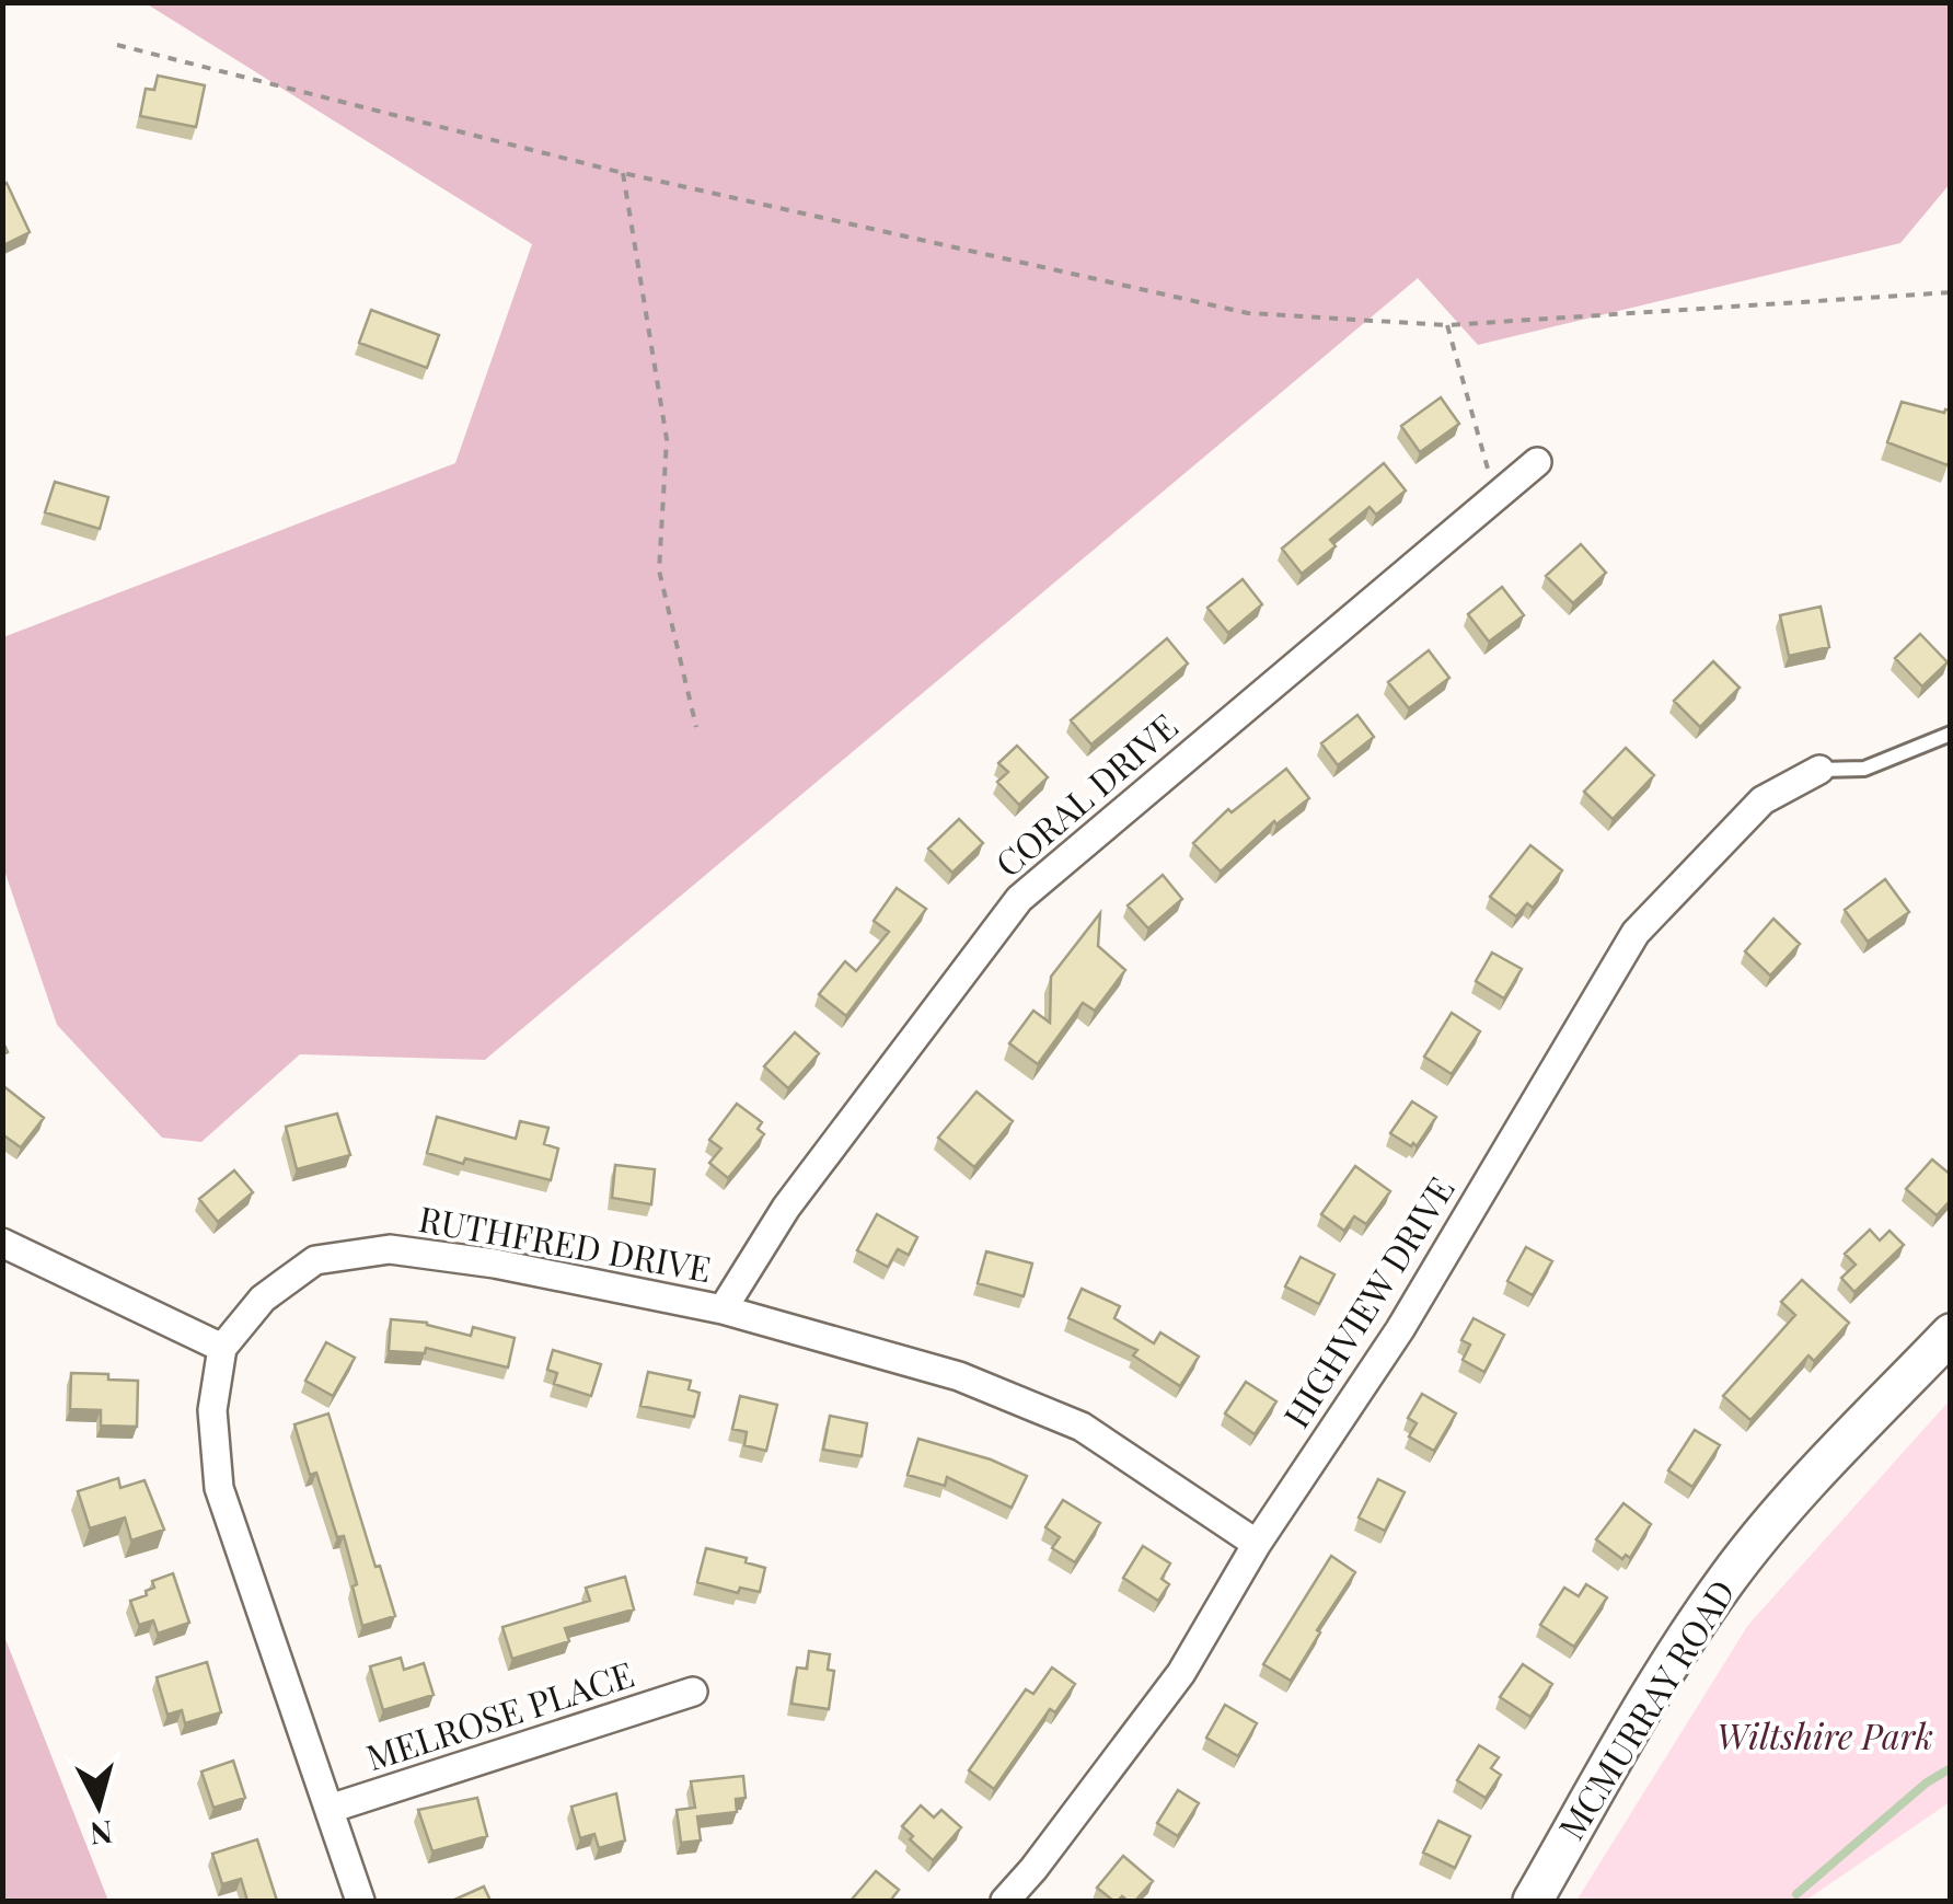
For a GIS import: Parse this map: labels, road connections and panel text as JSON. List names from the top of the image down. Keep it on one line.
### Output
{"streets":{"main road":["MCMURRAY ROAD"],"street":["CORAL DRIVE","RUTHFRED DRIVE","HIGHVIEW DRIVE","MELROSE PLACE"]},"crossings":[["CORAL DRIVE","RUTHFRED DRIVE"],["RUTHFRED DRIVE","HIGHVIEW DRIVE"]],"parks":["Wiltshire Park"],"north":"bottom"}
